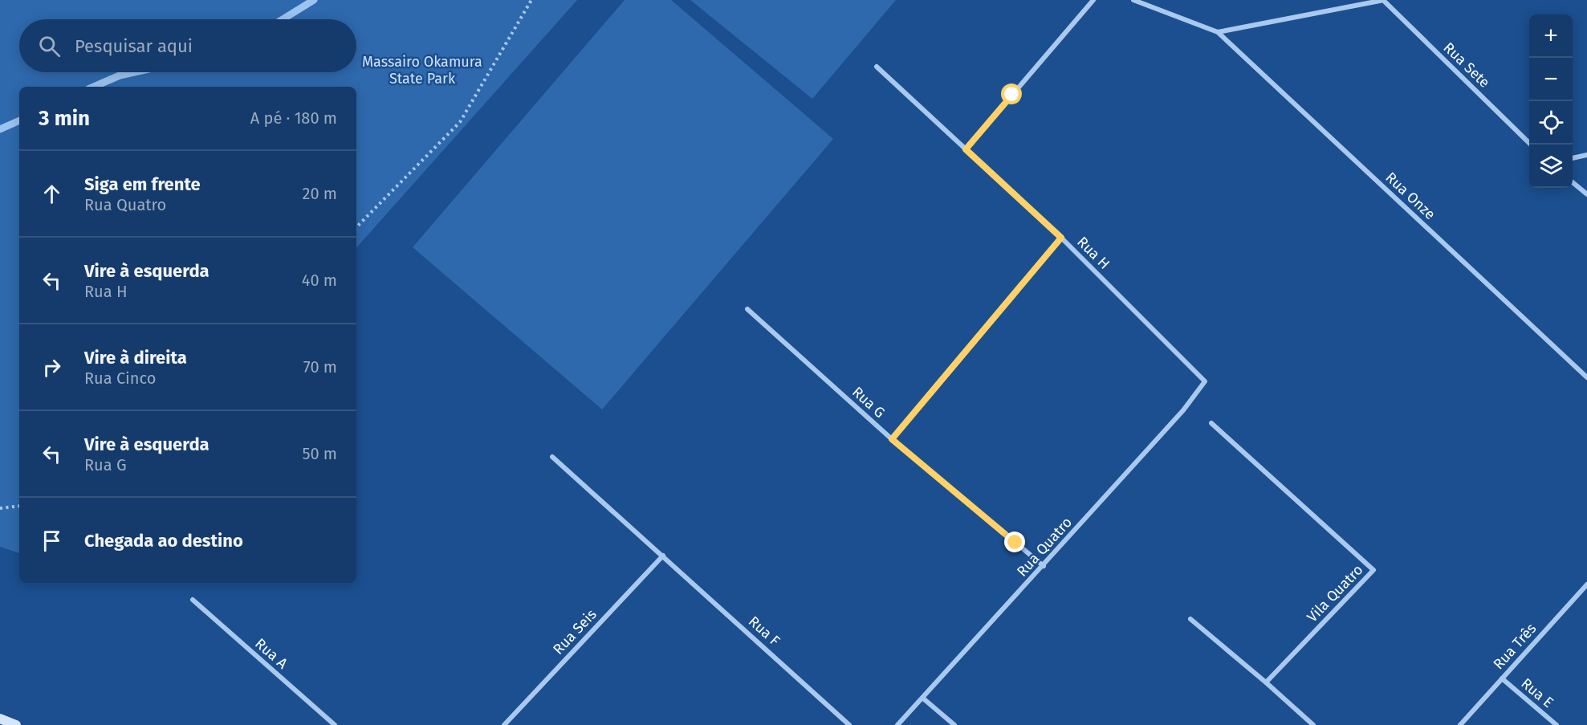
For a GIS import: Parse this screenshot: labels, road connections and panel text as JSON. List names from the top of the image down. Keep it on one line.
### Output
{"streets":{"street":["Rua Sete","Rua Onze","Rua H","Rua G","Rua Quatro","Vila Quatro","Rua F","Rua Seis","Rua Três","Rua A","Rua E"]},"crossings":[["Rua H","Rua Quatro"],["Rua G","Rua Quatro"],["Rua F","Rua Seis"],["Rua Três","Rua E"]],"parks":["Massairo Okamura State Park"],"page":{"map_buttons":["+","−"],"search":"Pesquisar aqui","heading":["3 min","A pé · 180 m"],"list":[["Siga em frente","Rua Quatro","20 m"],["Vire à esquerda","Rua H","40 m"],["Vire à direita","Rua Cinco","70 m"],["Vire à esquerda","Rua G","50 m"],"Chegada ao destino"]}}
